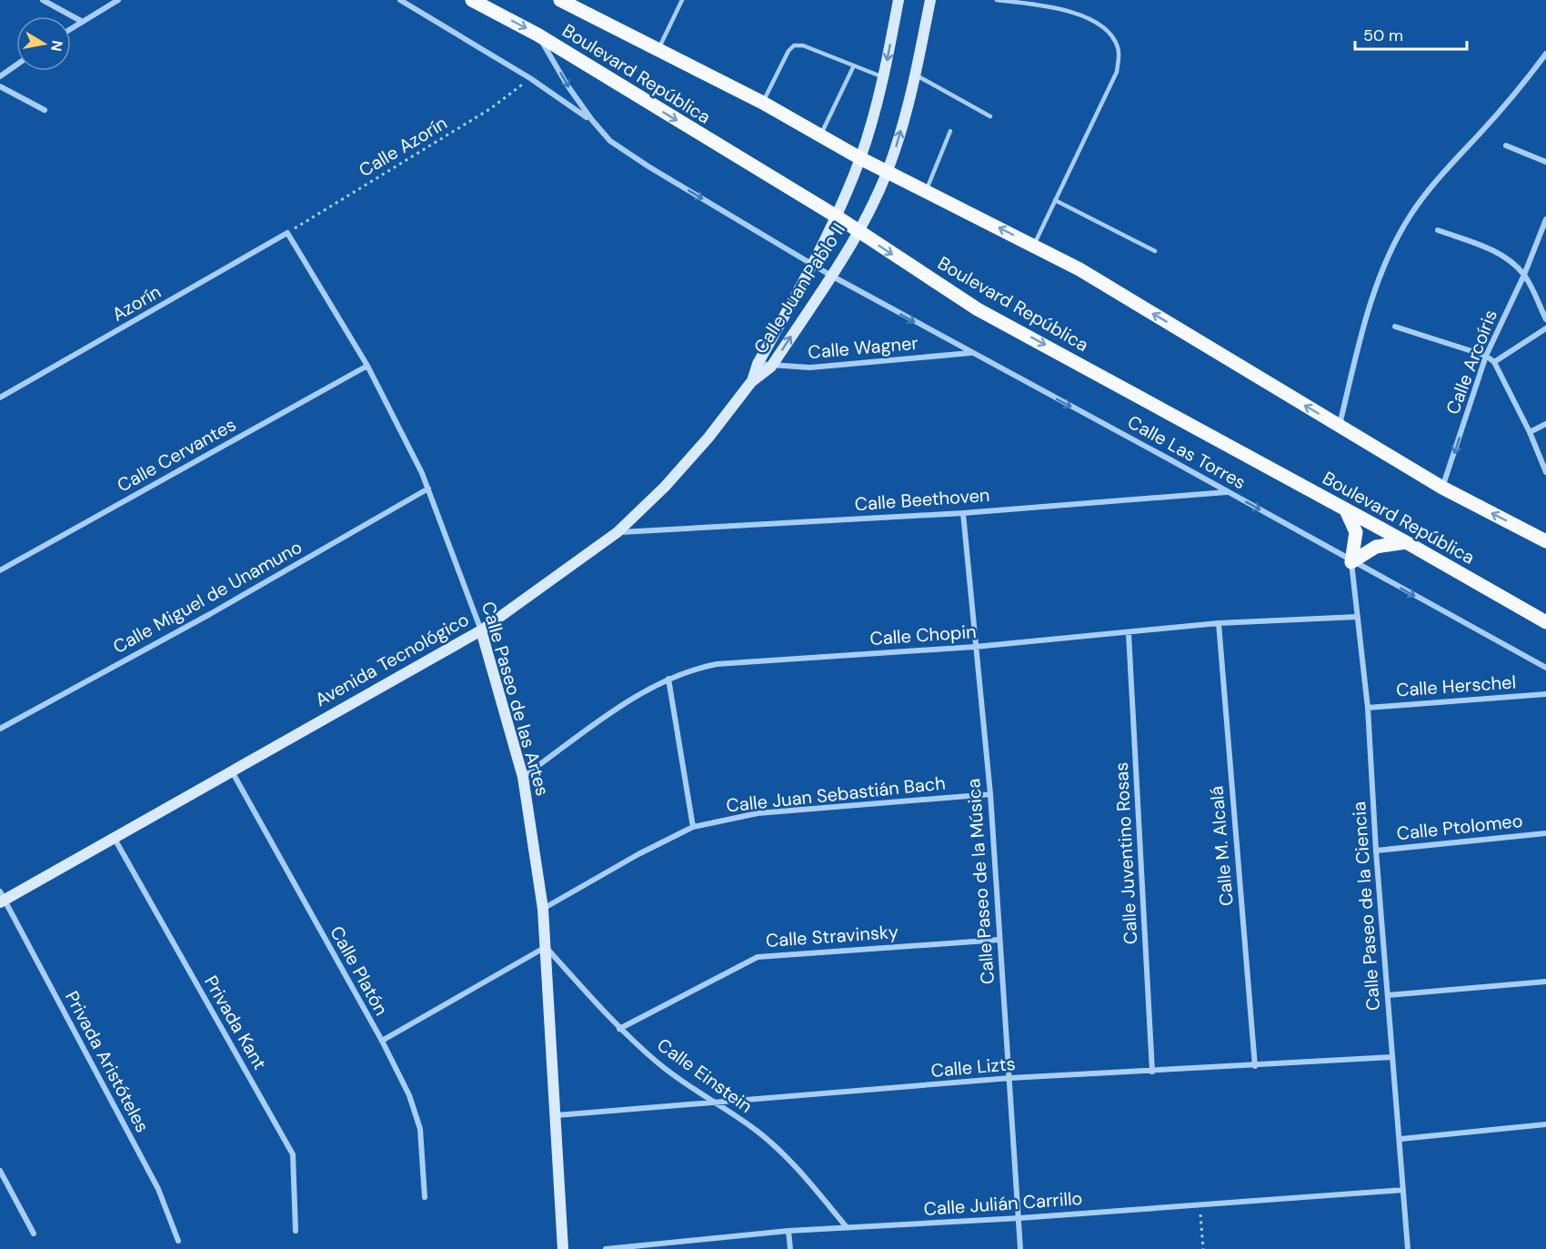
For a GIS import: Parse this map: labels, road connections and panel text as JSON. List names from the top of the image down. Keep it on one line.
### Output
{"streets":{"main road":["Boulevard República","Calle Juan Pablo II","Avenida Tecnológico","Calle Paseo de las Artes"],"street":["Azorín","Calle Wagner","Calle Arcoíris","Calle Las Torres","Calle Cervantes","Calle Beethoven","Calle Miguel de Unamuno","Calle Chopin","Calle Herschel","Calle Juan Sebastián Bach","Calle Ptolomeo","Calle M. Alcalá","Calle Juventino Rosas","Calle Paseo de la Música","Calle Paseo de la Ciencia","Calle Stravinsky","Calle Platón","Privada Kant","Privada Aristóteles","Calle Lizts","Calle Einstein","Calle Julián Carrillo"],"path":["Calle Azorín"]},"crossings":[["Boulevard República","Calle Juan Pablo II"],["Boulevard República","Calle Arcoíris"],["Calle Azorín","Azorín"],["Calle Azorín","Calle Paseo de las Artes"],["Calle Juan Pablo II","Calle Wagner"],["Calle Juan Pablo II","Calle Las Torres"],["Calle Juan Pablo II","Avenida Tecnológico"],["Azorín","Calle Paseo de las Artes"],["Calle Wagner","Calle Las Torres"],["Calle Las Torres","Calle Beethoven"],["Calle Las Torres","Calle Paseo de la Ciencia"],["Calle Cervantes","Calle Paseo de las Artes"],["Calle Beethoven","Avenida Tecnológico"],["Calle Beethoven","Calle Paseo de la Música"],["Calle Miguel de Unamuno","Calle Paseo de las Artes"],["Calle Chopin","Calle Paseo de las Artes"],["Calle Chopin","Calle M. Alcalá"],["Calle Chopin","Calle Juventino Rosas"],["Calle Chopin","Calle Paseo de la Música"],["Calle Chopin","Calle Paseo de la Ciencia"],["Avenida Tecnológico","Calle Paseo de las Artes"],["Avenida Tecnológico","Calle Platón"],["Avenida Tecnológico","Privada Kant"],["Avenida Tecnológico","Privada Aristóteles"],["Calle Herschel","Calle Paseo de la Ciencia"],["Calle Paseo de las Artes","Calle Juan Sebastián Bach"],["Calle Paseo de las Artes","Calle Lizts"],["Calle Paseo de las Artes","Calle Einstein"],["Calle Juan Sebastián Bach","Calle Paseo de la Música"],["Calle Ptolomeo","Calle Paseo de la Ciencia"],["Calle M. Alcalá","Calle Lizts"],["Calle Juventino Rosas","Calle Lizts"],["Calle Paseo de la Música","Calle Stravinsky"],["Calle Paseo de la Música","Calle Lizts"],["Calle Paseo de la Música","Calle Julián Carrillo"],["Calle Paseo de la Ciencia","Calle Lizts"],["Calle Paseo de la Ciencia","Calle Julián Carrillo"],["Calle Stravinsky","Calle Einstein"],["Calle Lizts","Calle Einstein"],["Calle Einstein","Calle Julián Carrillo"]],"one_way":["Calle Arcoíris","Calle Las Torres"],"scale_bar":"50 m","north":"right"}
